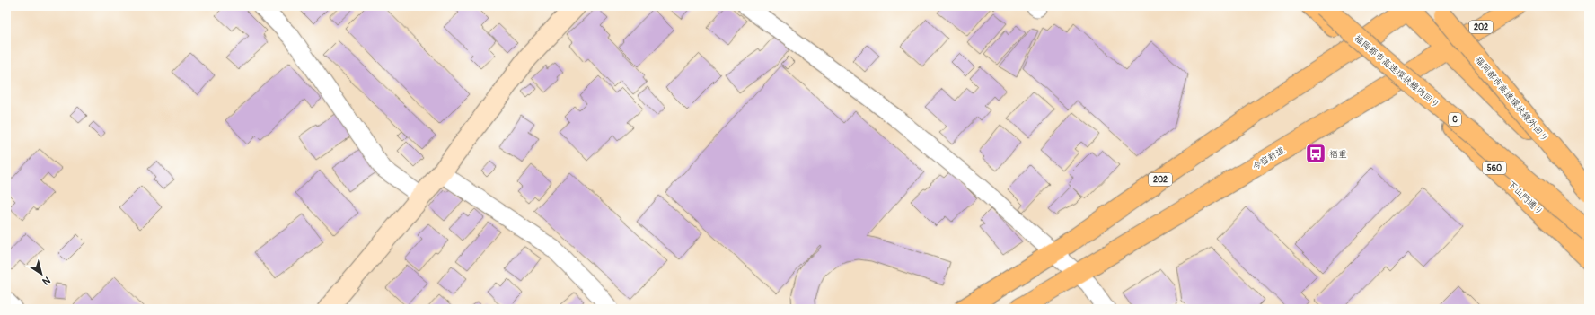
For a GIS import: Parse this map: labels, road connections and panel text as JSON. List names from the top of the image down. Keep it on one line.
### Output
{"streets":{"main road":["202","福岡都市高速環状線内回り","福岡都市高速環状線外回り","C","今宿新道","560","下山門通り"]},"crossings":[["202","今宿新道"],["202","下山門通り"],["今宿新道","下山門通り"]],"places":{"bus stop":["福重"]},"north":"bottom right"}
